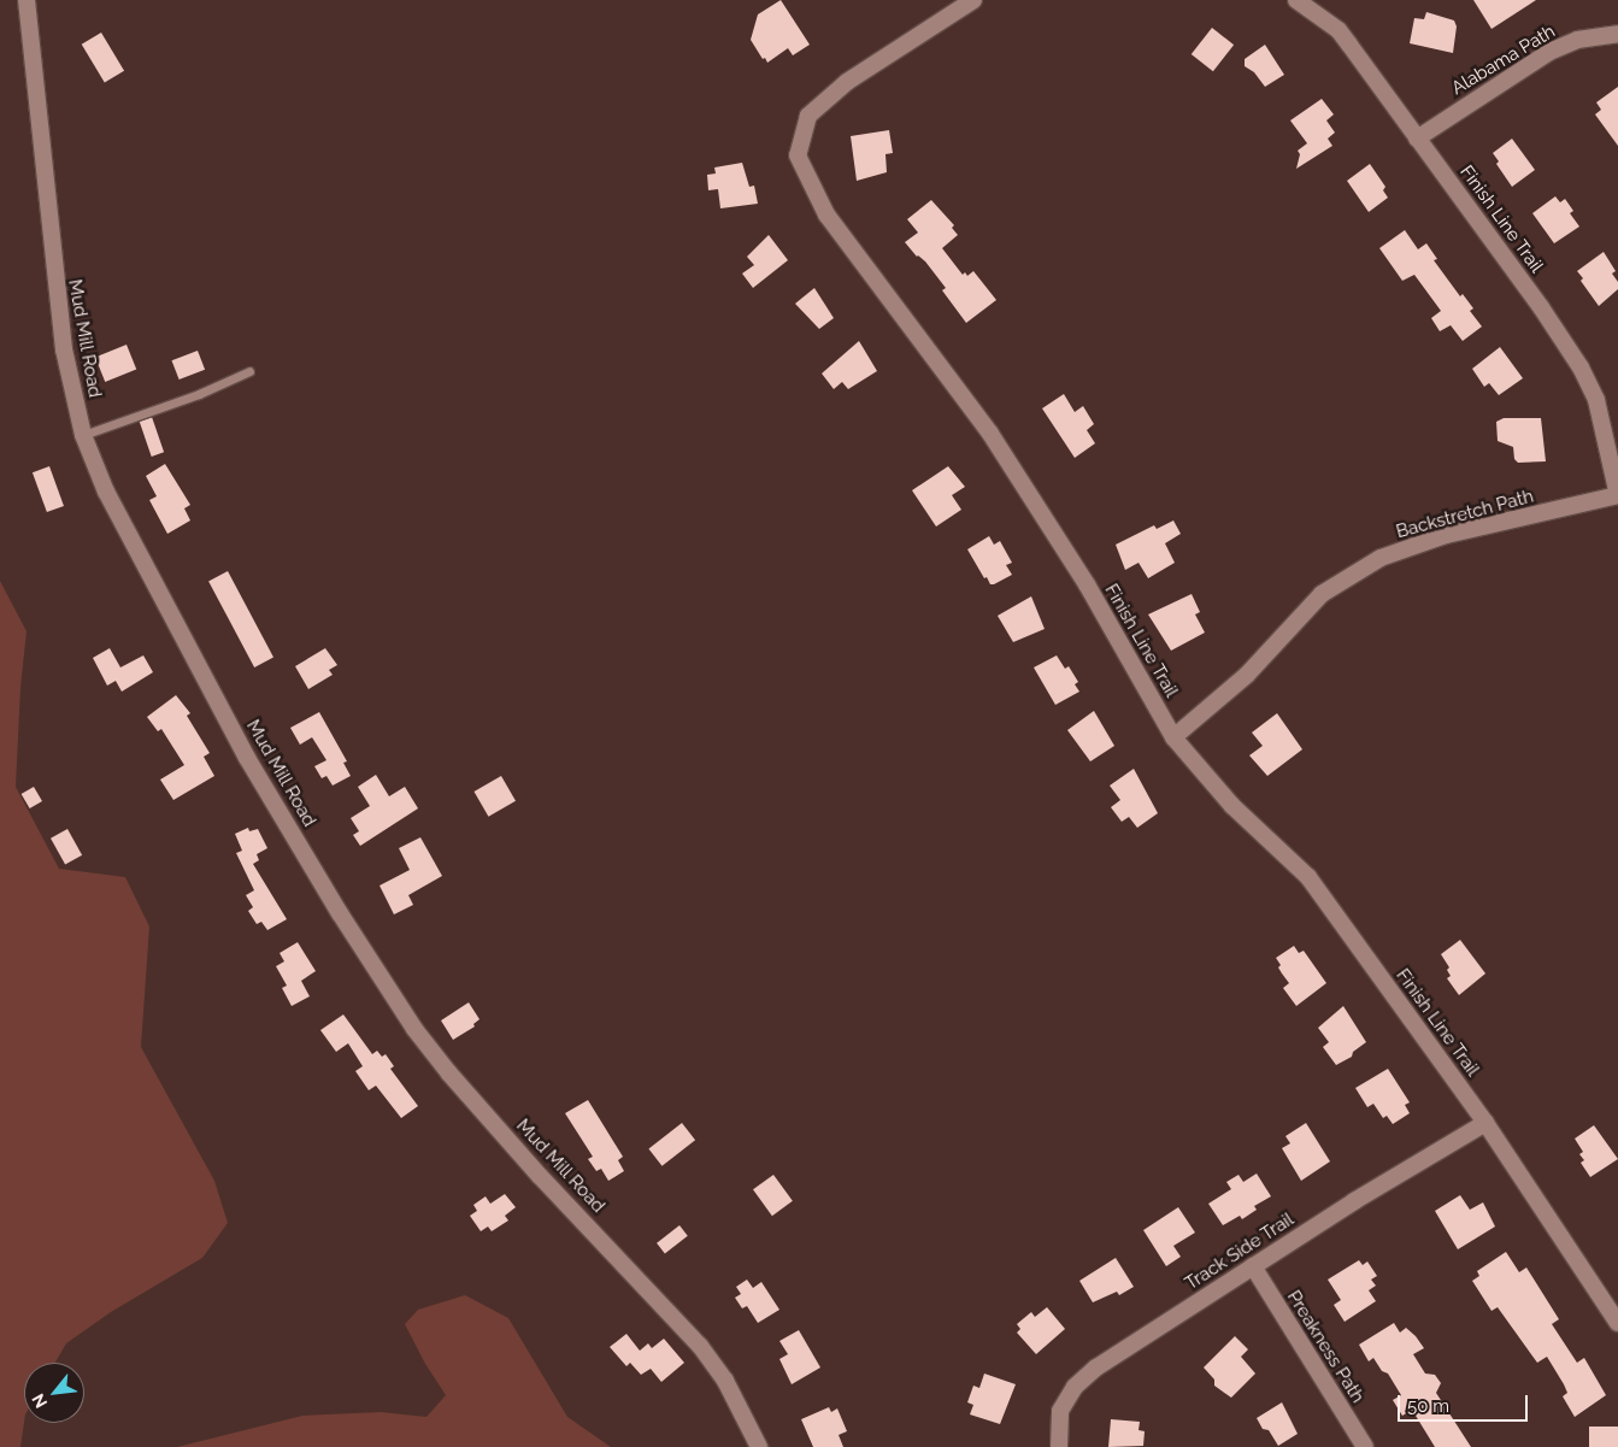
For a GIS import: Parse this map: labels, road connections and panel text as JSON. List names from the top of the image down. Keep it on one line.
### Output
{"streets":{"street":["Alabama Path","Finish Line Trail","Mud Mill Road","Backstretch Path","Track Side Trail","Preakness Path"]},"crossings":[["Alabama Path","Finish Line Trail"],["Finish Line Trail","Backstretch Path"],["Finish Line Trail","Track Side Trail"],["Track Side Trail","Preakness Path"]],"scale_bar":"50 m","north":"bottom left"}
